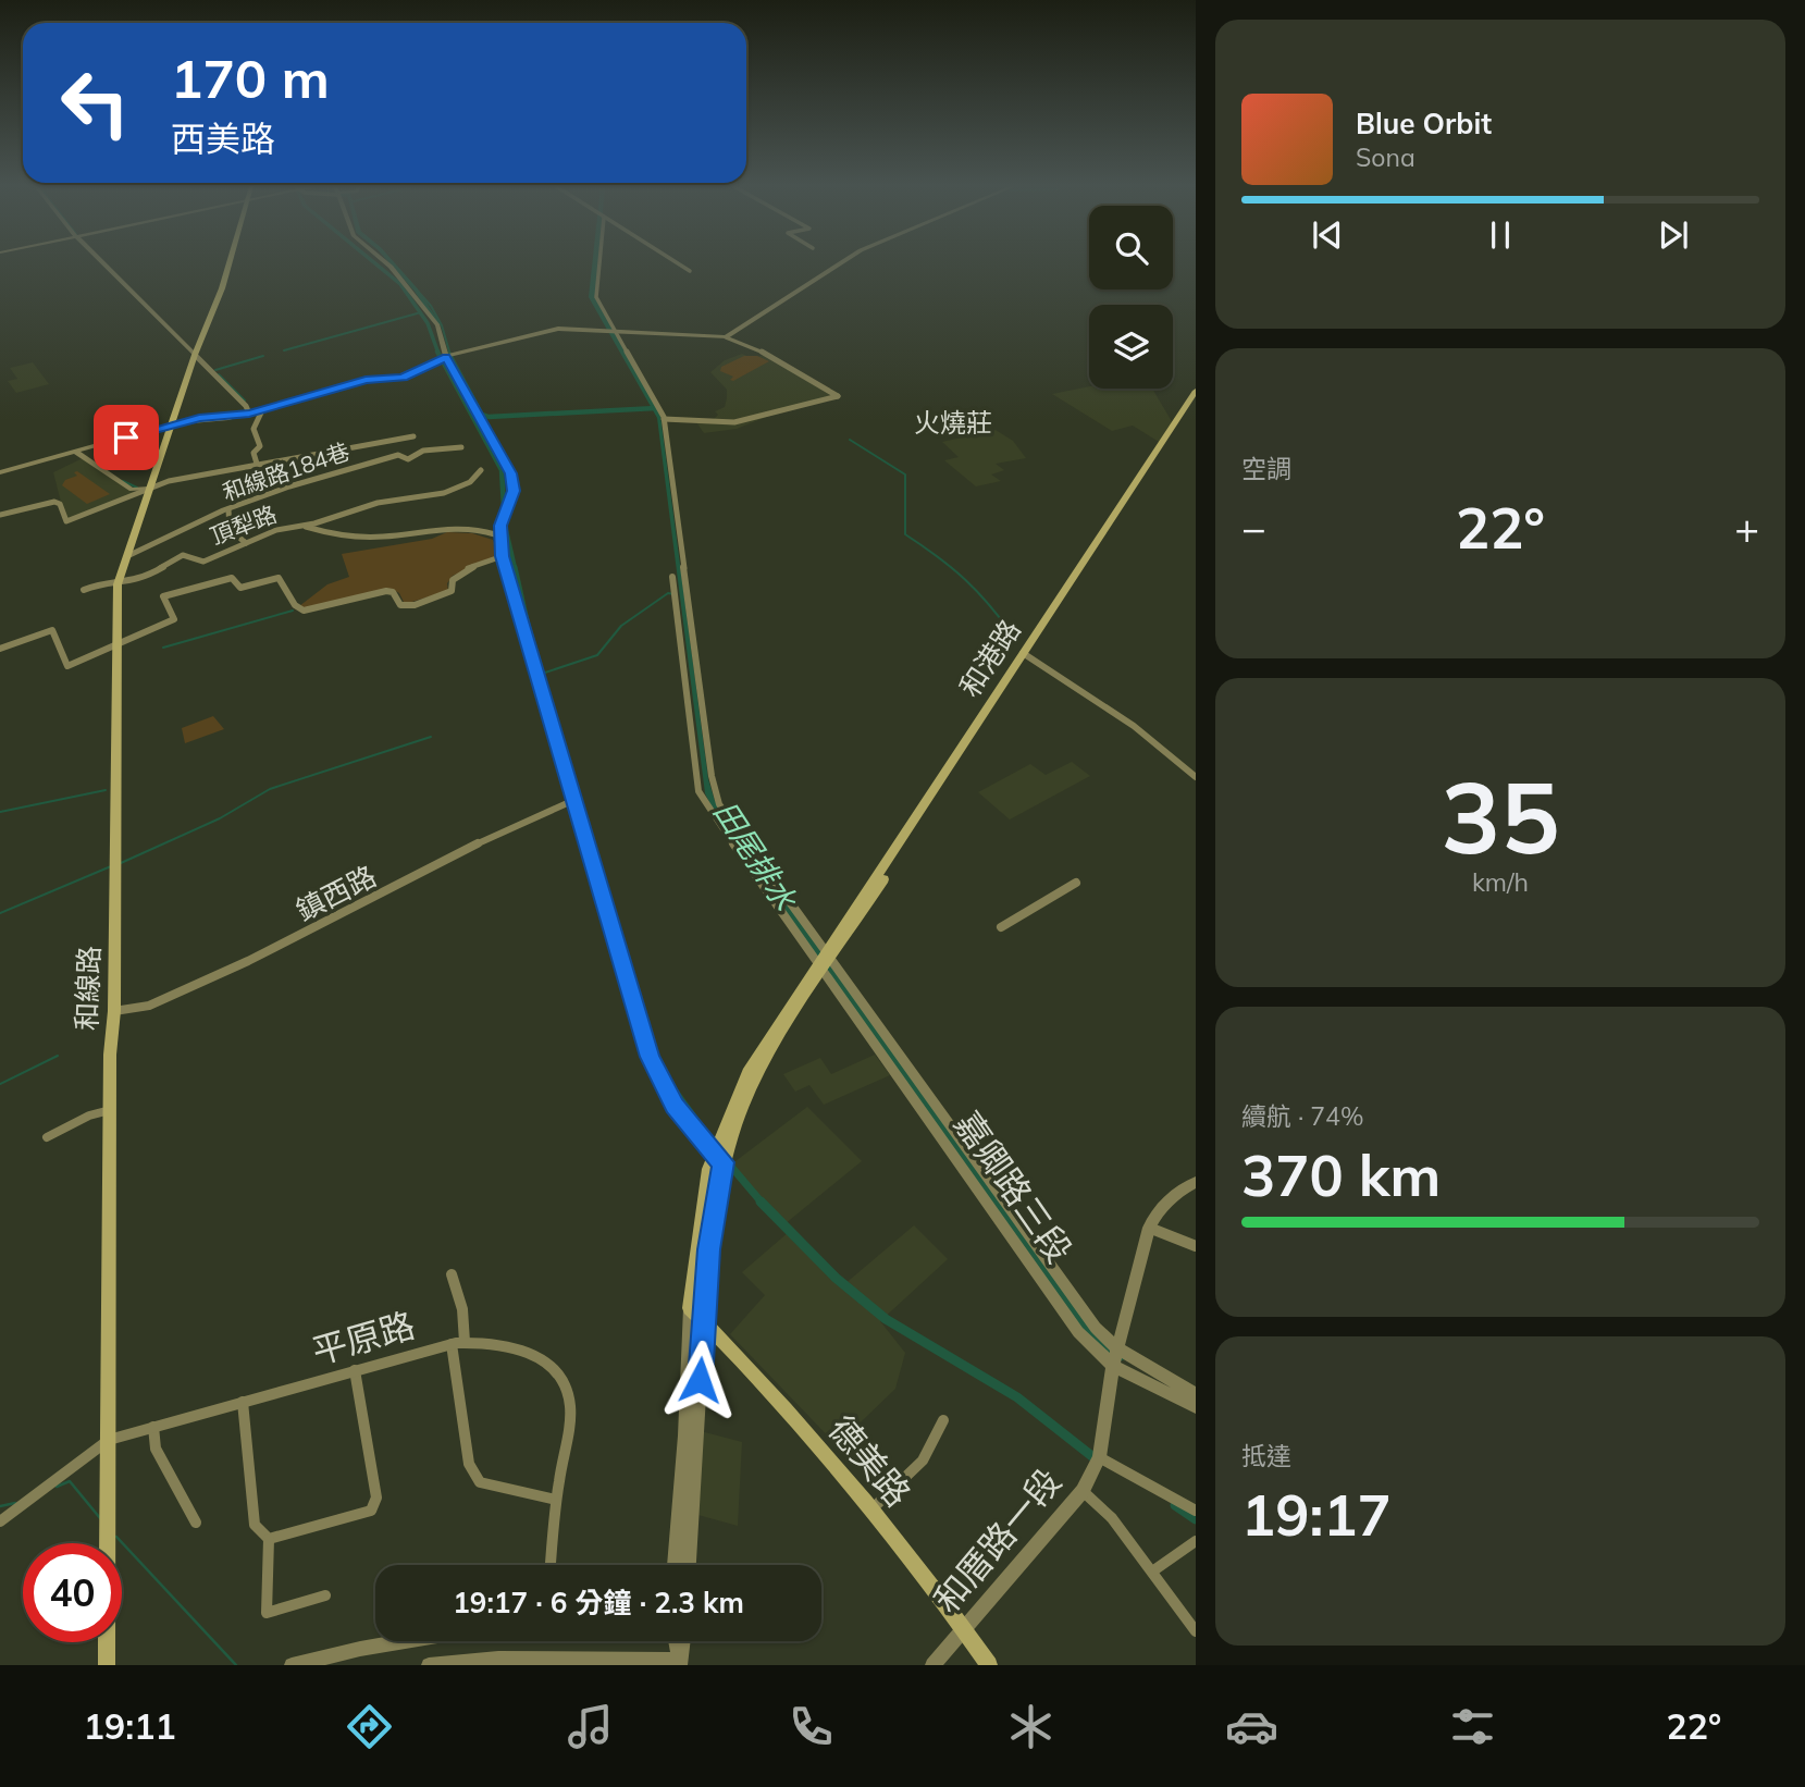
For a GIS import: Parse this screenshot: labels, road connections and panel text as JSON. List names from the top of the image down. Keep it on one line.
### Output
{"streets":{"main road":["和港路","和線路","德美路"],"street":["和線路184巷","頂犁路","鎮西路","嘉卿路三段","平原路","和厝路一段"]},"crossings":[["和線路184巷","和線路"],["頂犁路","和線路"],["和港路","嘉卿路三段"],["鎮西路","和線路"],["和線路","平原路"],["嘉卿路三段","和厝路一段"],["德美路","和厝路一段"]],"districts":["火燒莊"],"water":["田尾排水"],"page":{"turn":["170 m","西美路"],"song":["Blue Orbit","Sona"],"tile":["空調",["35","km/h"],["續航 · 74%","370 km"],["抵達","19:17"]],"heat":["−","22°","+"],"limit":"40","trip":"19:17 · 6 分鐘 · 2.3 km","tabs":["19:11","22°"]}}
